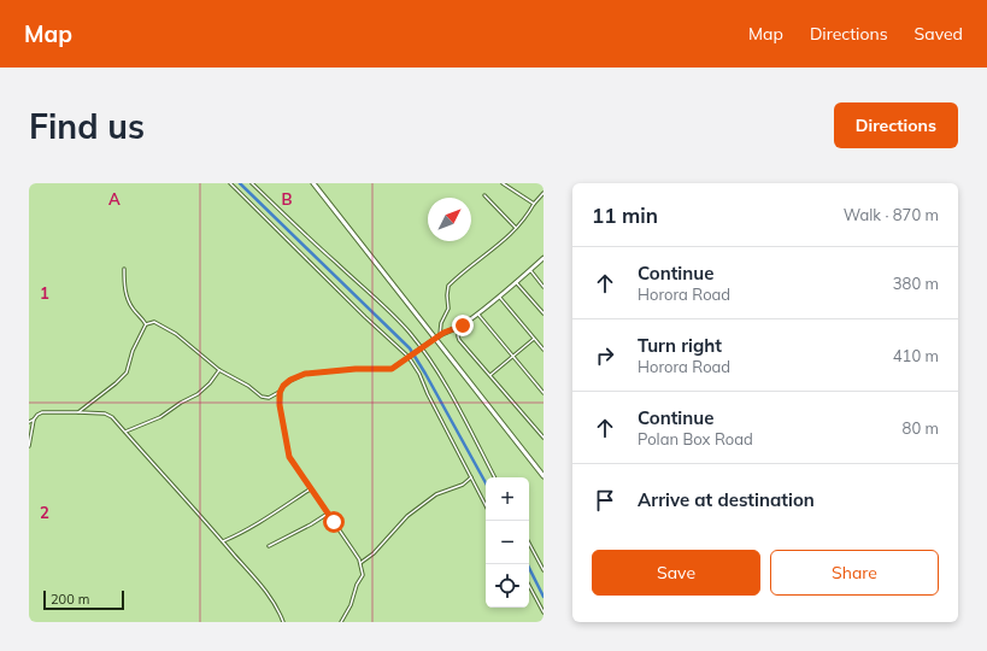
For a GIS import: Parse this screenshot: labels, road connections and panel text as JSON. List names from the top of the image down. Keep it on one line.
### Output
{"scale_bar":"200 m","north":"top right","page":{"header":"Map","nav":["Map","Directions","Saved"],"buttons":["Directions",["Save","Share"]],"title":"Find us","heading":["11 min","Walk · 870 m"],"list":[["Continue","Horora Road","380 m"],["Turn right","Horora Road","410 m"],["Continue","Polan Box Road","80 m"],"Arrive at destination"],"map_buttons":["+","−"],"scale":"200 m"},"grid":{"columns":["A","B"],"rows":["1","2"]}}
